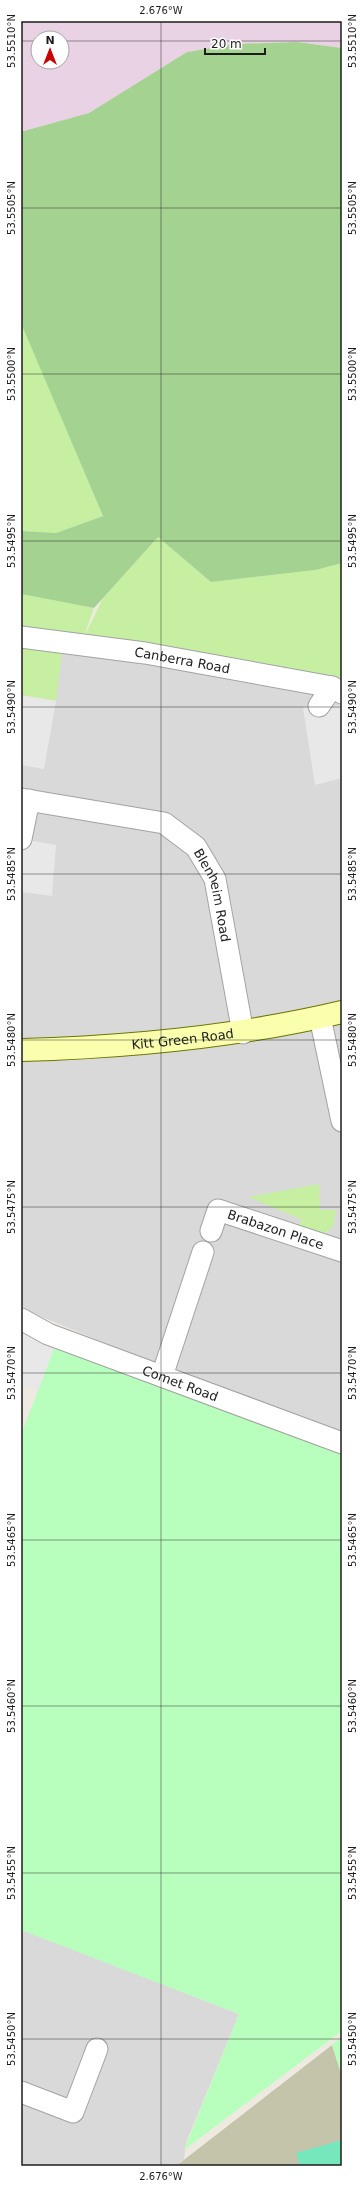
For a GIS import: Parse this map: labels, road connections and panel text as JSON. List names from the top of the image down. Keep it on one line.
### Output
{"streets":{"street":["Canberra Road","Blenheim Road","Kitt Green Road","Brabazon Place","Comet Road"]},"crossings":[["Blenheim Road","Kitt Green Road"]],"scale_bar":"20 m","north":"top","coordinates":["2.676°W","53.5510°N","53.5505°N","53.5500°N","53.5495°N","53.5490°N","53.5485°N","53.5480°N","53.5475°N","53.5470°N","53.5465°N","53.5460°N","53.5455°N","53.5450°N"]}
